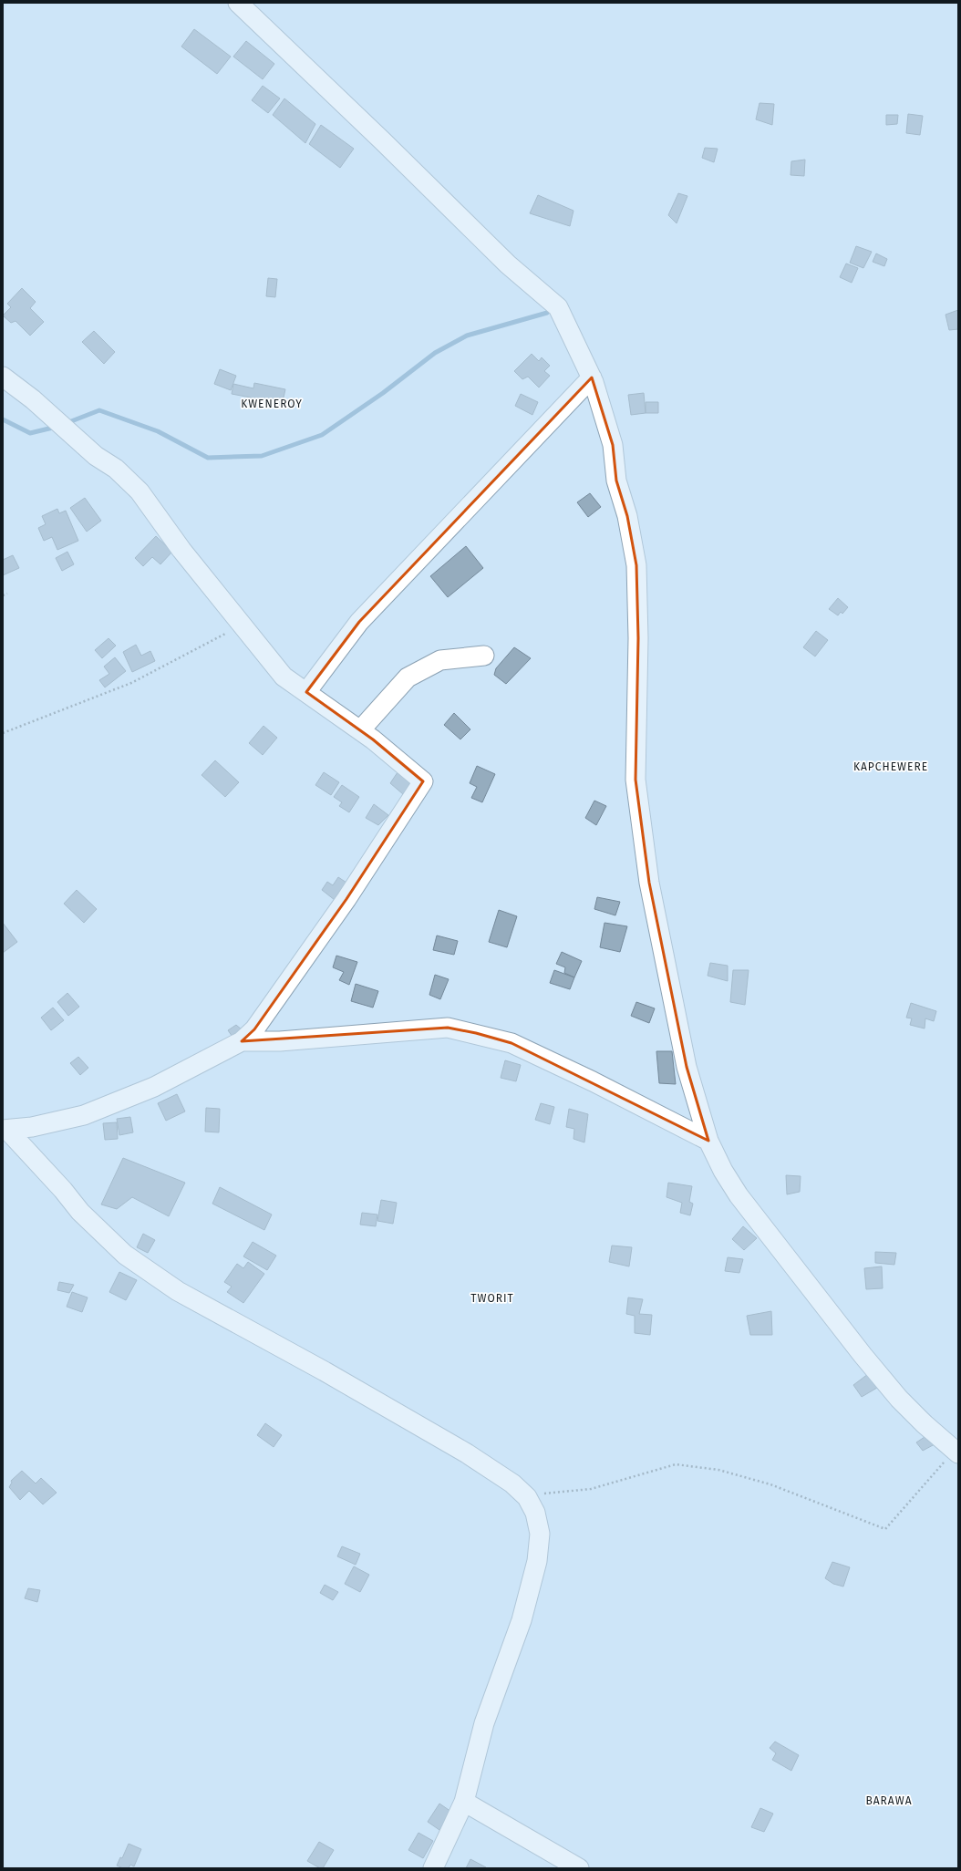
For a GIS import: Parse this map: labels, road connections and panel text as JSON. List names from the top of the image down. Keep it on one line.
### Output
{"districts":["KWENEROY","KAPCHEWERE","TWORIT","BARAWA"]}
